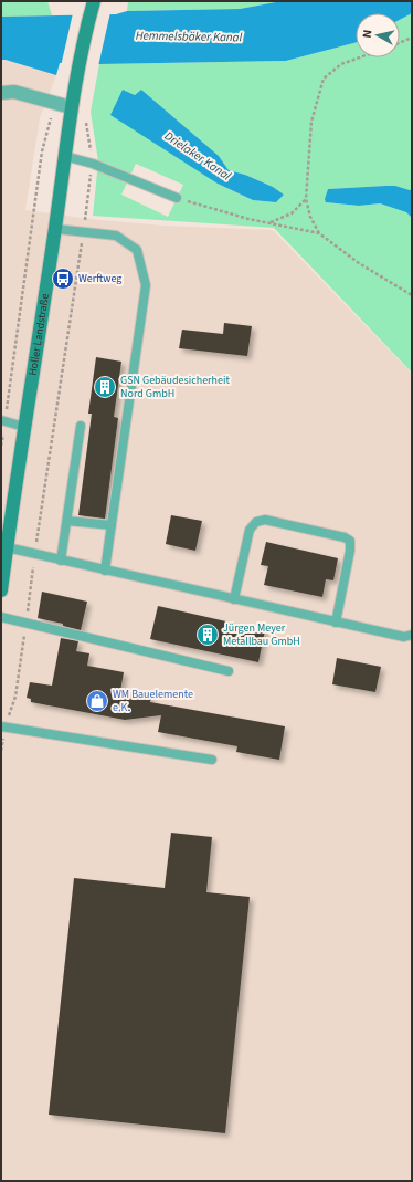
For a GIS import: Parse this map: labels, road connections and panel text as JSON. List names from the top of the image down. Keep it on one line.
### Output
{"streets":{"main road":["Holler Landstraße"]},"water":["Hemmelsbäker Kanal","Drielaker Kanal"],"places":{"bus stop":["Werftweg"],"building":["GSN Gebäudesicherheit Nord GmbH","Jürgen Meyer Metallbau GmbH"],"shop":["WM Bauelemente e.K."]},"north":"left"}
